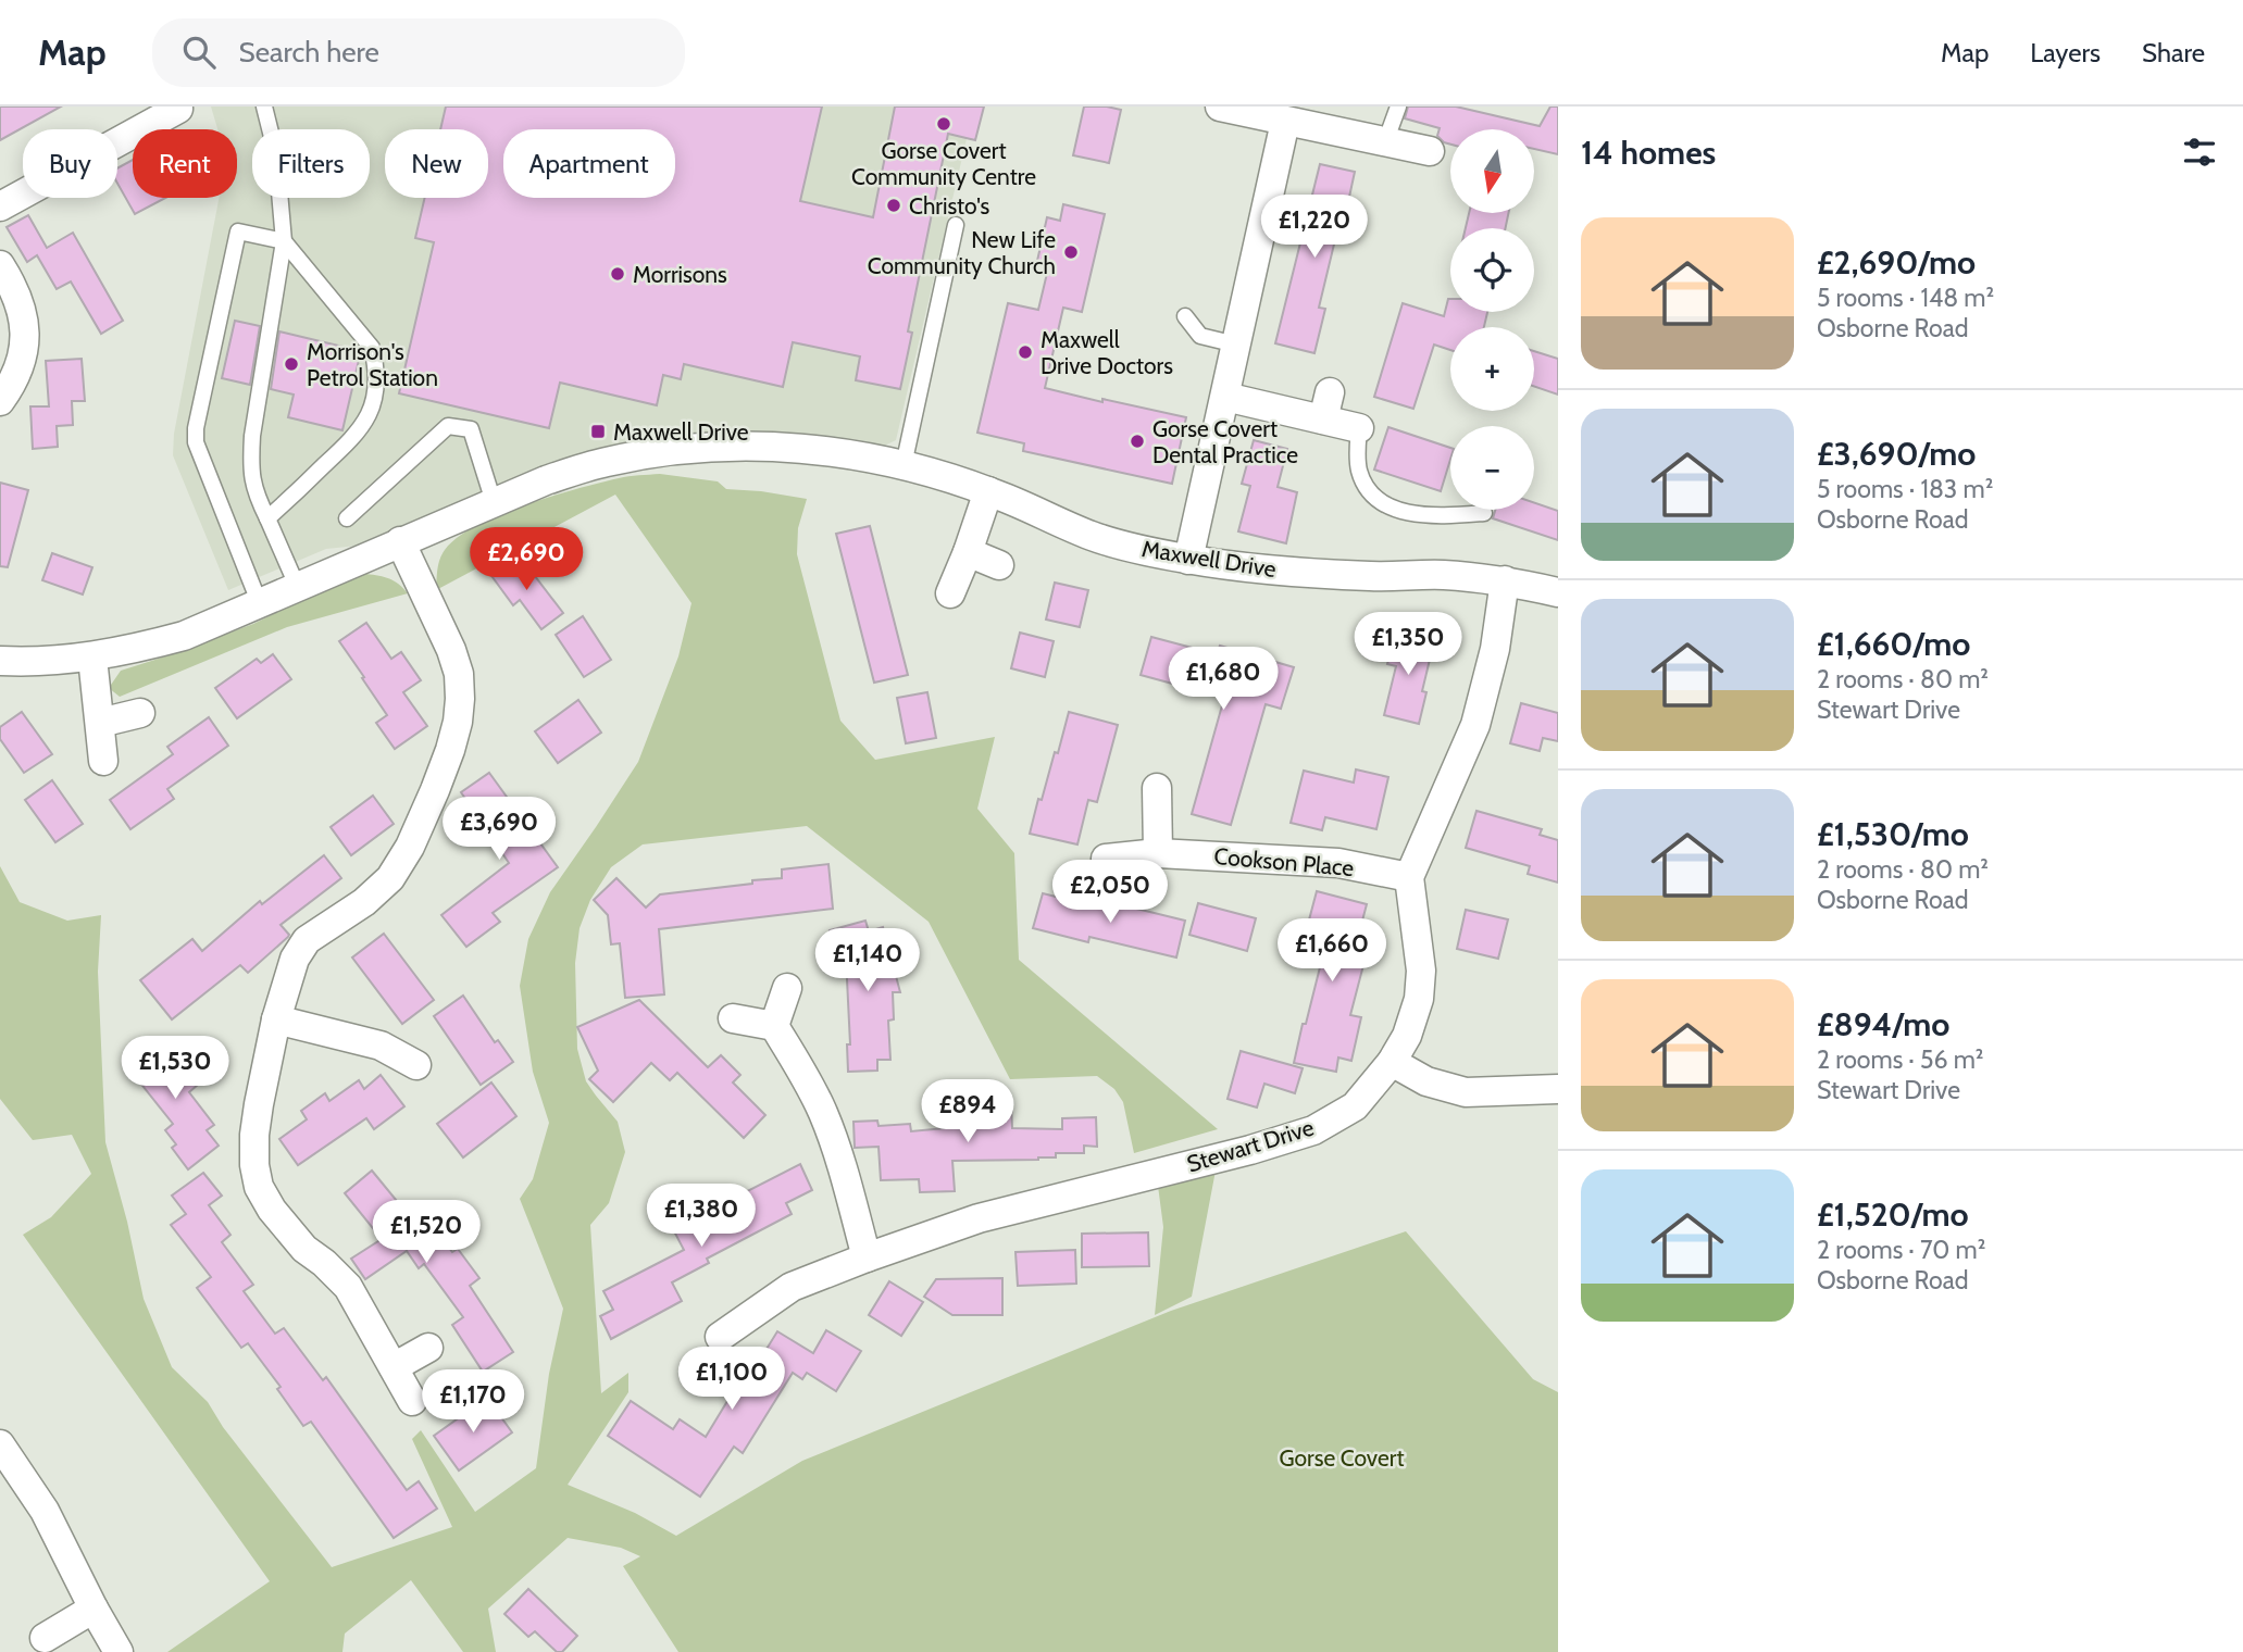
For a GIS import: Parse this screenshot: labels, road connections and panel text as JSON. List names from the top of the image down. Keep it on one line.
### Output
{"streets":{"street":["Maxwell Drive","Cookson Place","Stewart Drive"]},"crossings":[["Cookson Place","Stewart Drive"]],"parks":["Gorse Covert"],"places":{"other":["Gorse Covert Community Centre","Christo's","New Life Community Church","Morrisons","Maxwell Drive Doctors","Morrison's Petrol Station","Gorse Covert Dental Practice"],"transit":["Maxwell Drive"]},"north":"bottom","page":{"header":"Map","search":"Search here","nav":["Map","Layers","Share"],"heading":"14 homes","map_buttons":["+","−"],"chip":["Buy","Rent","Filters","New","Apartment"],"price":["£1,220","£2,690","£1,350","£1,680","£3,690","£2,050","£1,660","£1,140","£1,530","£894","£1,380","£1,520","£1,100","£1,170"],"list":[{"name":"£2,690/mo","note":"5 rooms · 148 m² · Osborne Road"},{"name":"£3,690/mo","note":"5 rooms · 183 m² · Osborne Road"},{"name":"£1,660/mo","note":"2 rooms · 80 m² · Stewart Drive"},{"name":"£1,530/mo","note":"2 rooms · 80 m² · Osborne Road"},{"name":"£894/mo","note":"2 rooms · 56 m² · Stewart Drive"},{"name":"£1,520/mo","note":"2 rooms · 70 m² · Osborne Road"}]}}
